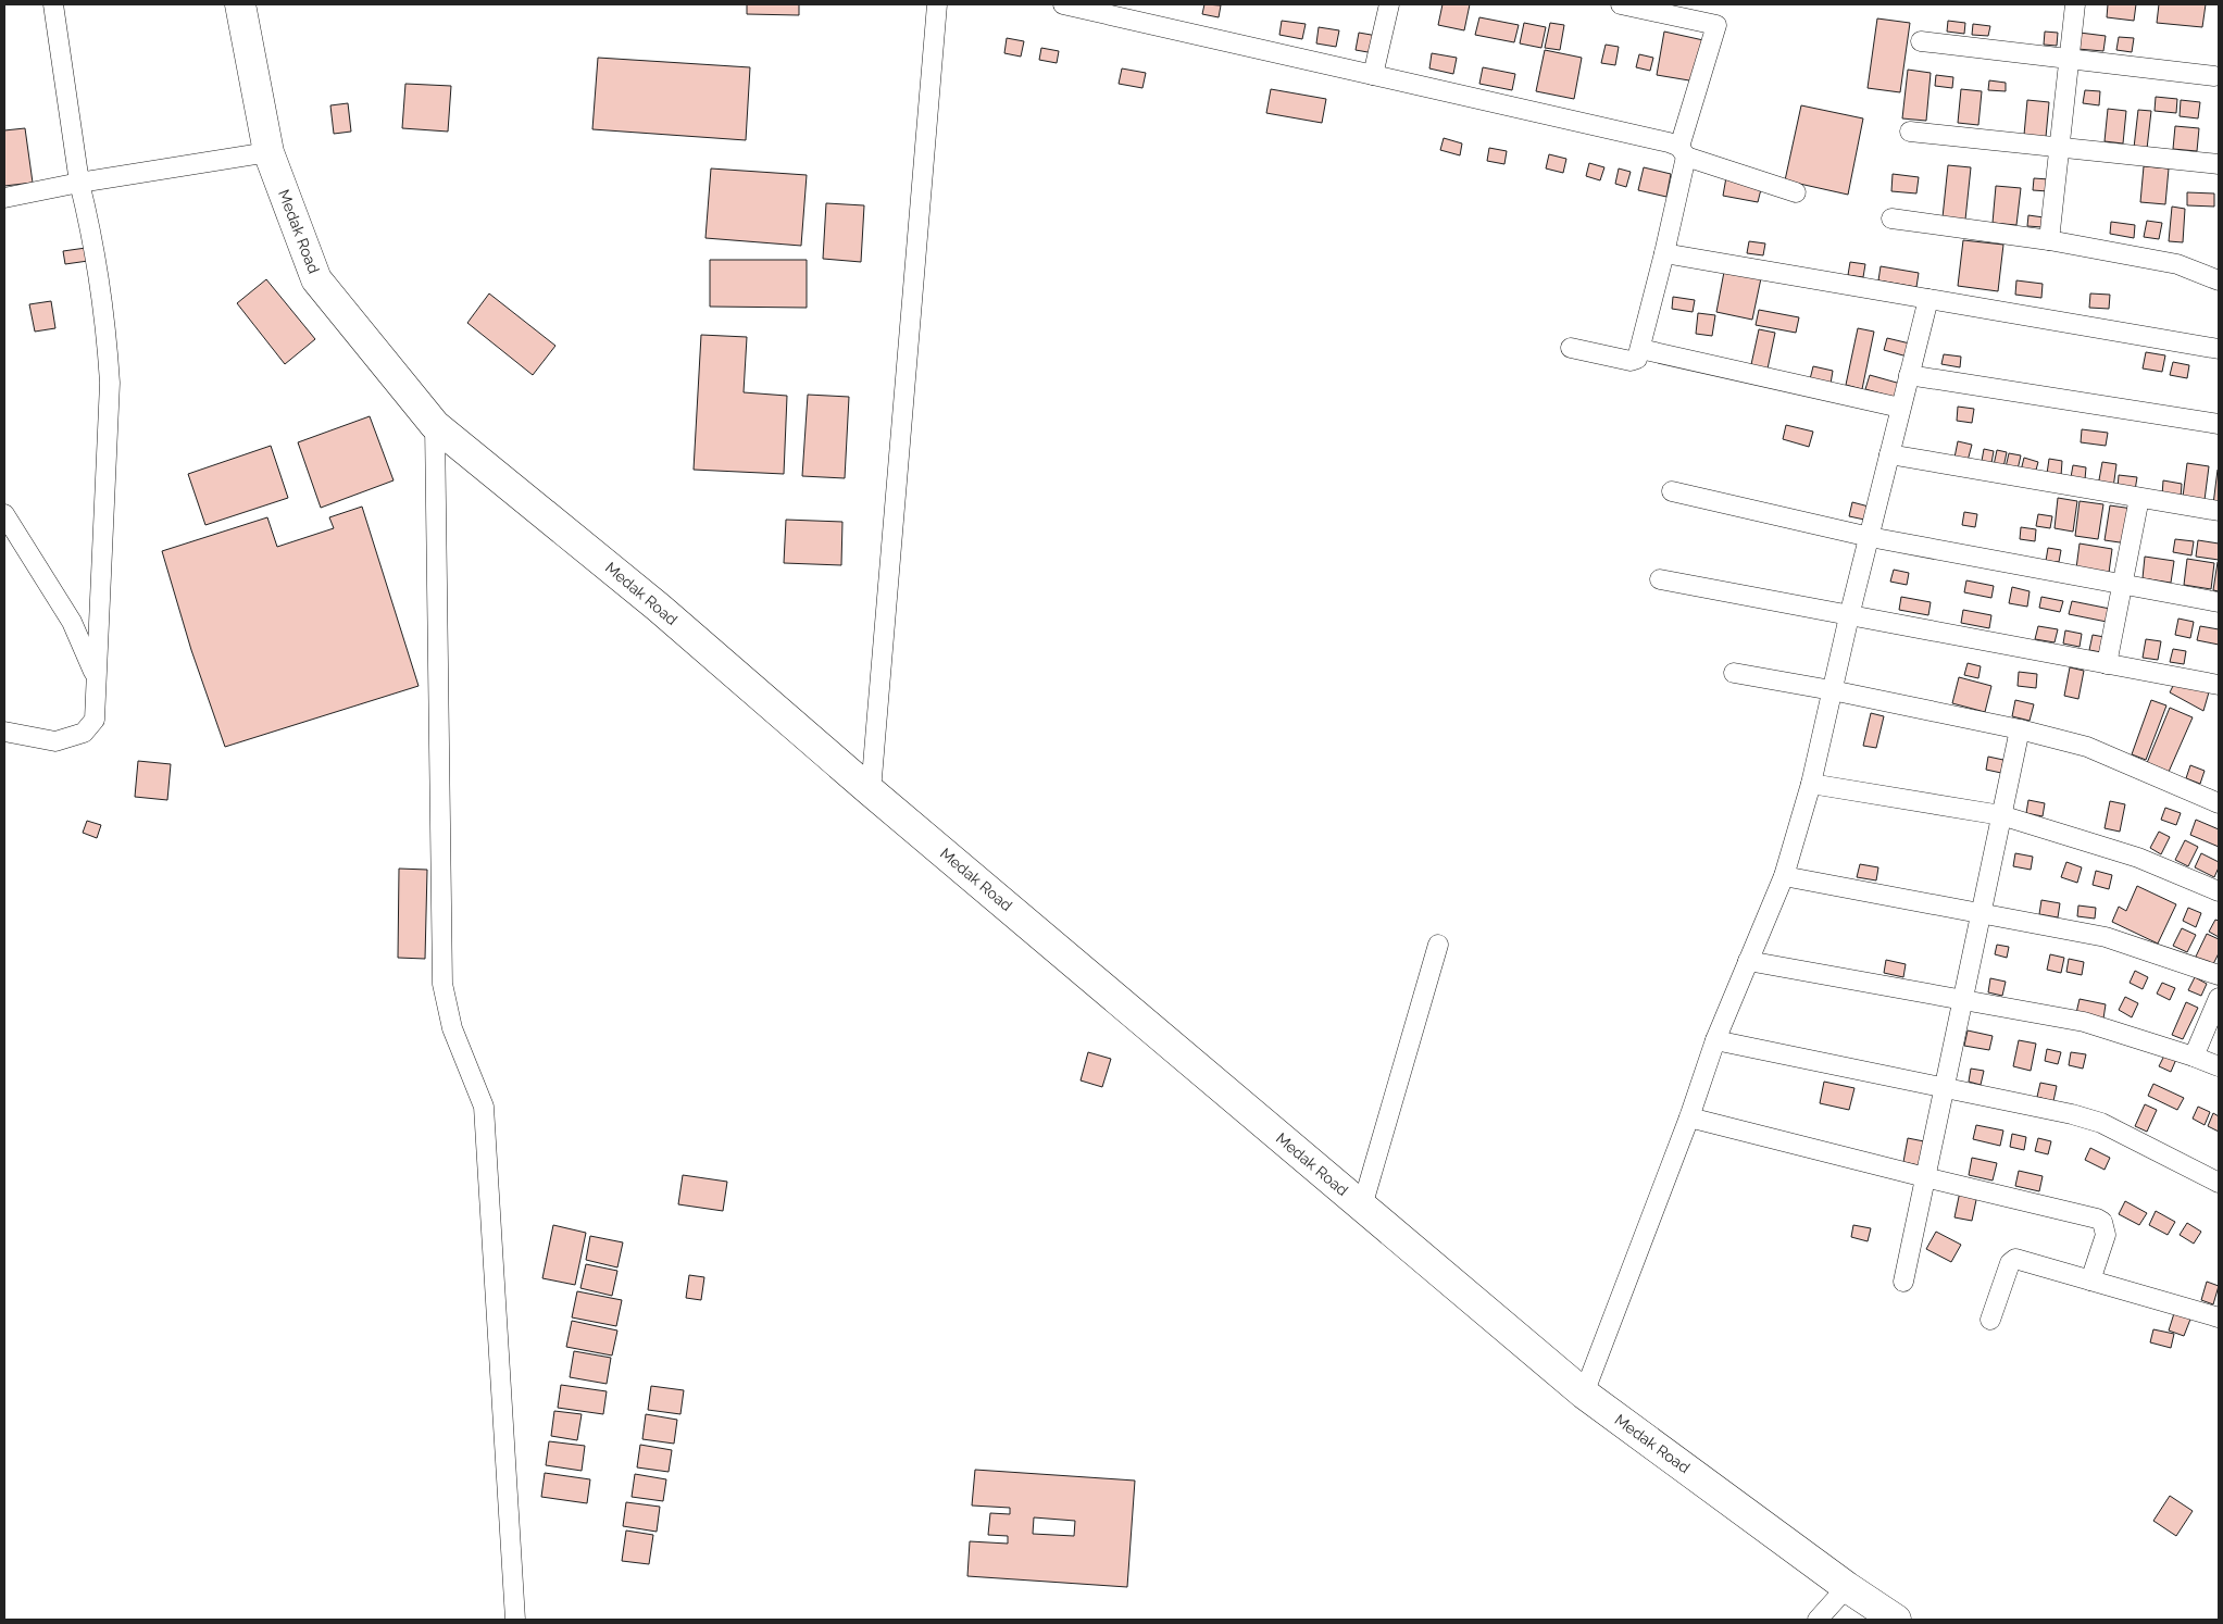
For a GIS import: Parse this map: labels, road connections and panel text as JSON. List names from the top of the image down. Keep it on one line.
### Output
{"streets":{"main road":["Medak Road"]}}
